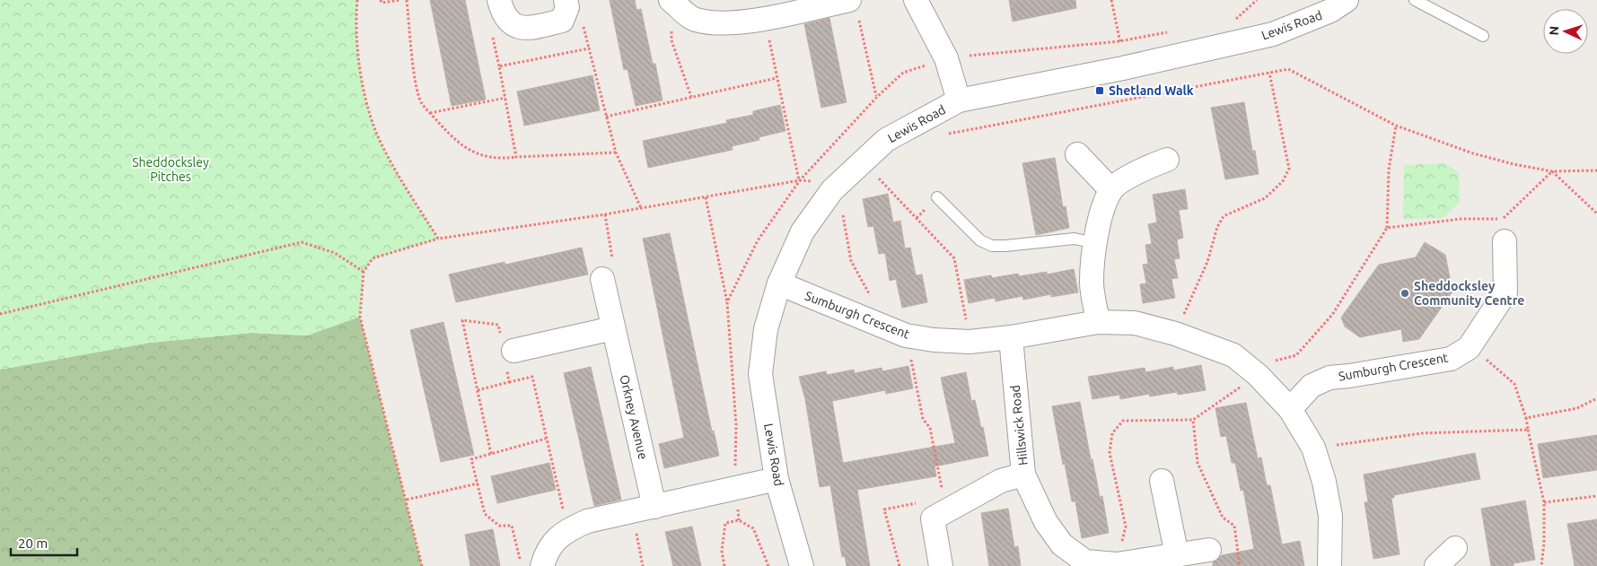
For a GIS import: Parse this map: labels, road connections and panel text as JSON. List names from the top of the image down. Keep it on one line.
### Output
{"streets":{"street":["Lewis Road","Sumburgh Crescent","Orkney Avenue","Hillswick Road"]},"crossings":[["Lewis Road","Sumburgh Crescent"],["Sumburgh Crescent","Hillswick Road"]],"parks":["Sheddocksley Pitches"],"places":{"transit":["Shetland Walk"],"other":["Sheddocksley Community Centre"]},"scale_bar":"20 m","north":"left"}
